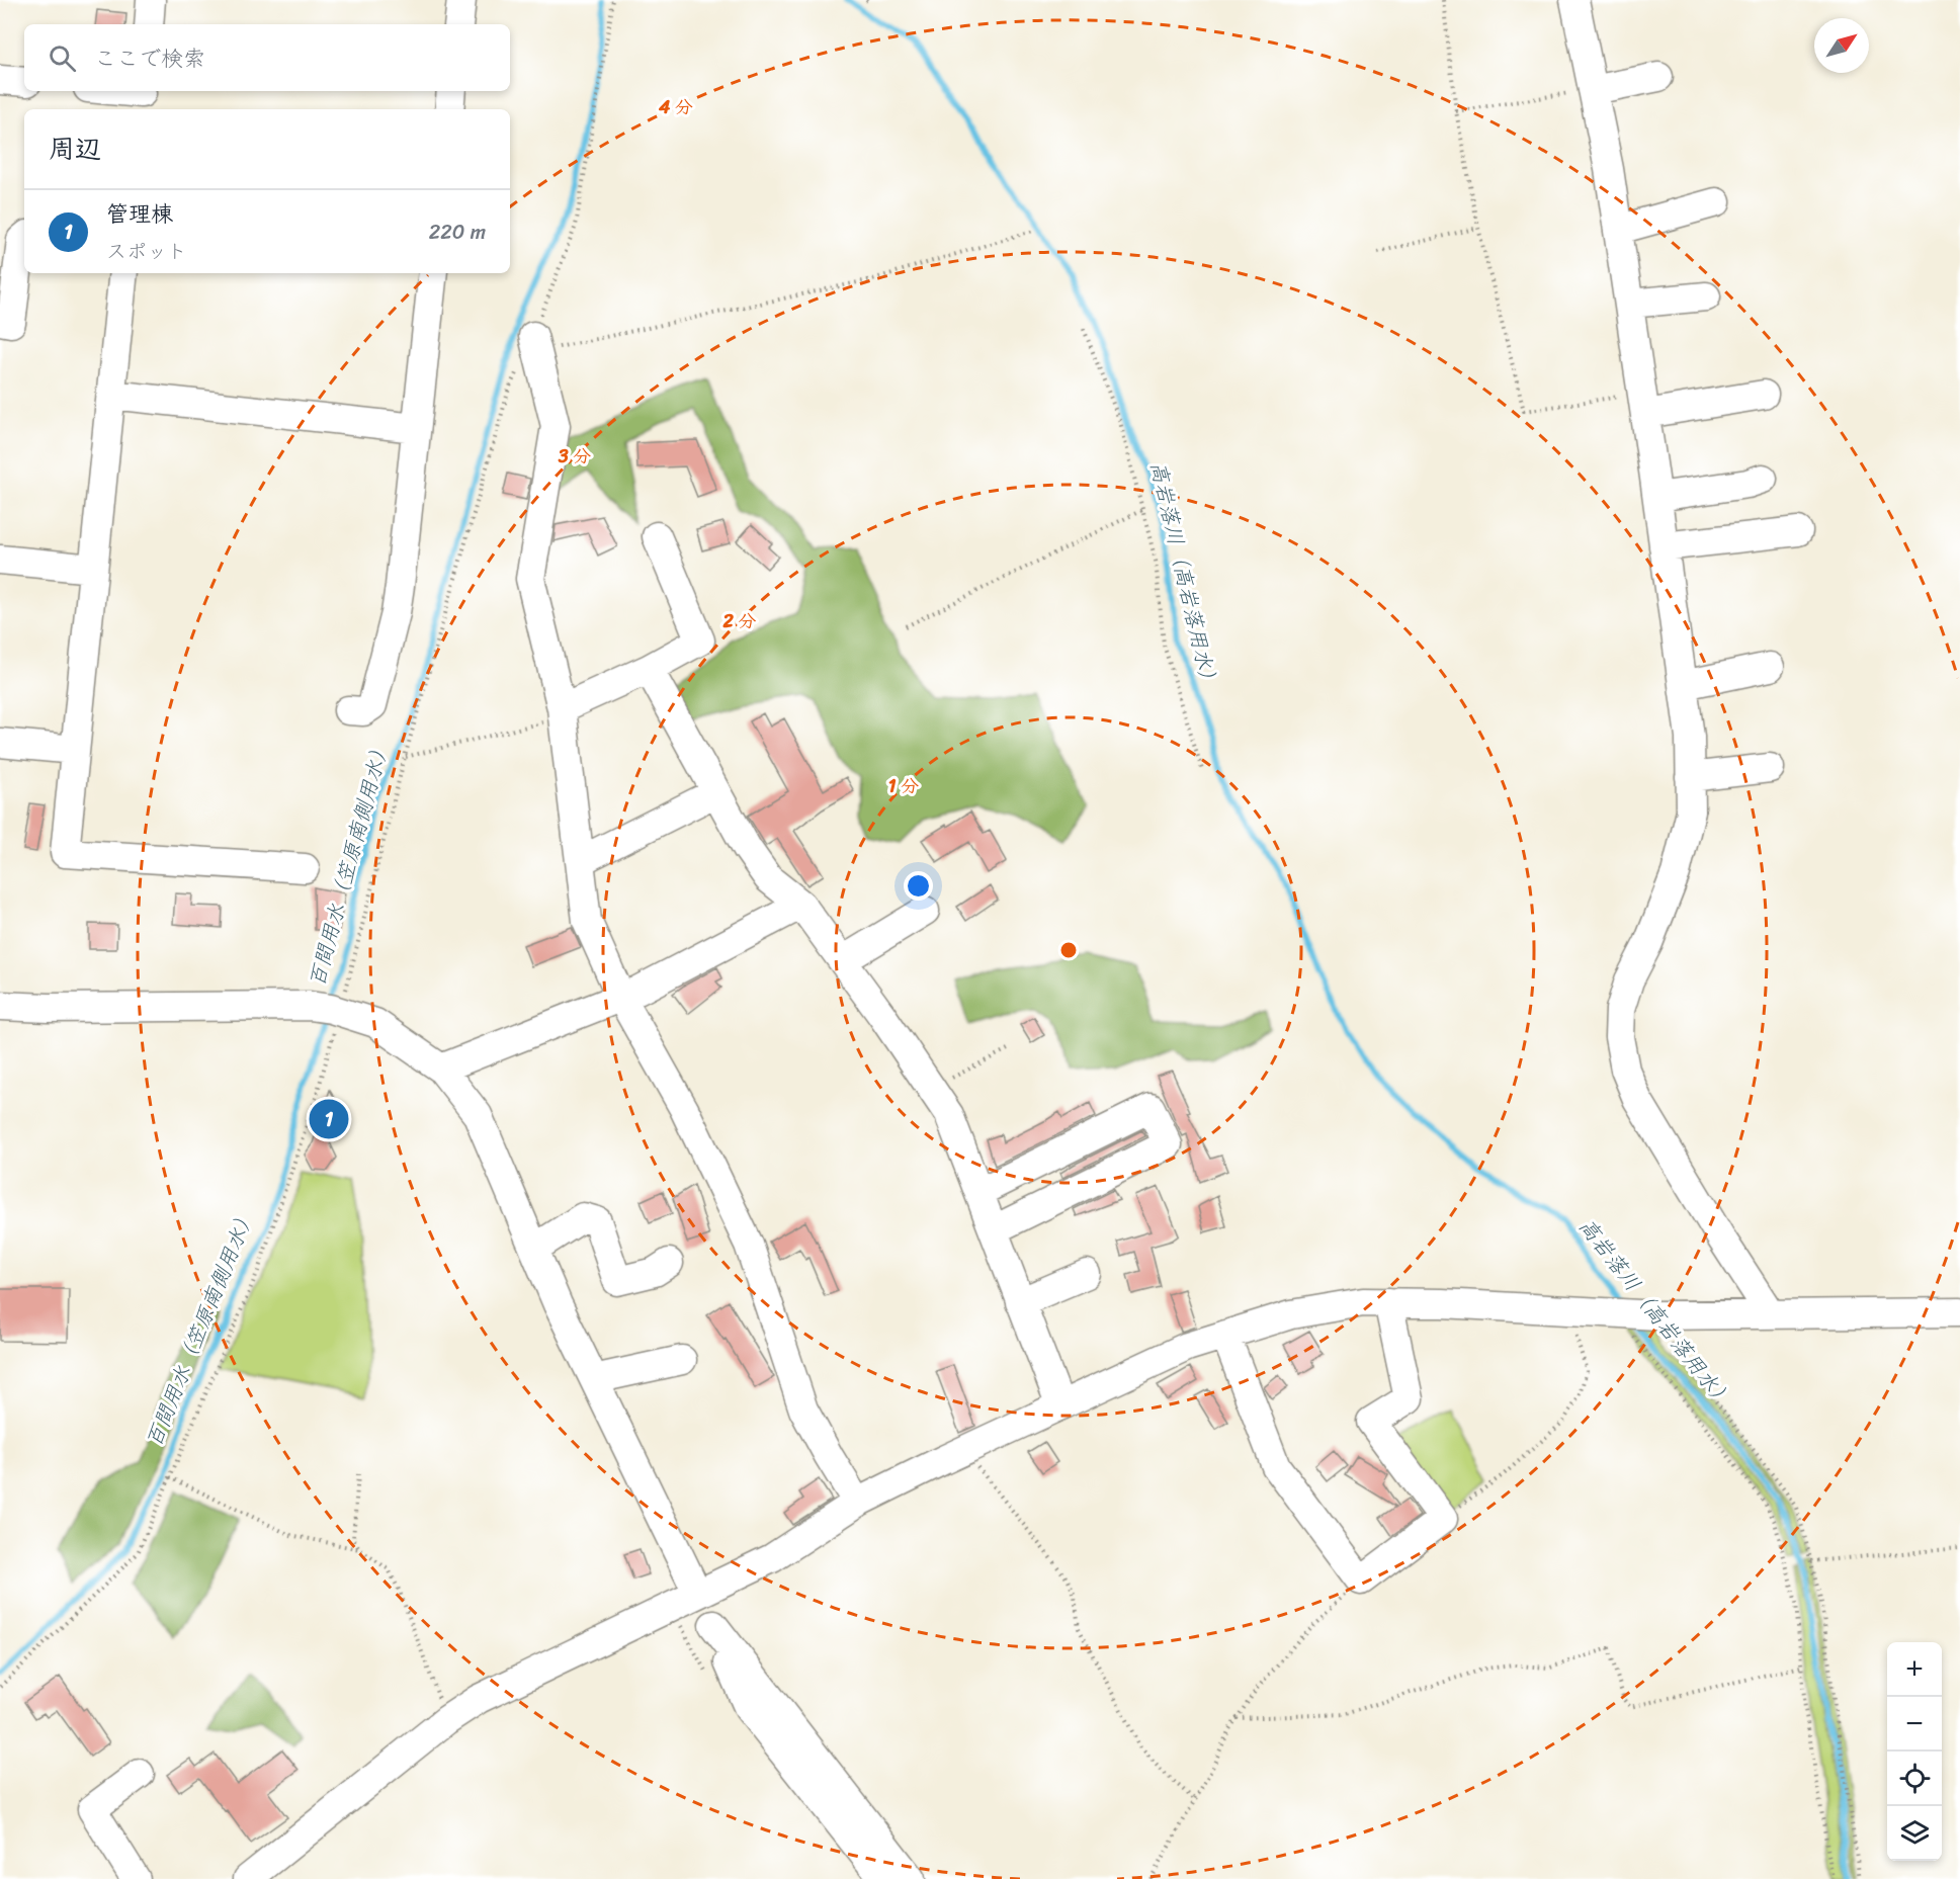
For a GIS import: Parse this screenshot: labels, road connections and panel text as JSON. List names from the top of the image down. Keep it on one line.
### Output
{"water":["高岩落川（高岩落用水）","百間用水（笠原南側用水）"],"north":"top right","page":{"search":"ここで検索","heading":"周辺","list":[{"mark":"1","name":"管理棟","note":"スポット","value":"220 m"}],"pins":"1","map_buttons":["+","−"]},"rings":["4 分","3 分","2 分","1 分"]}
